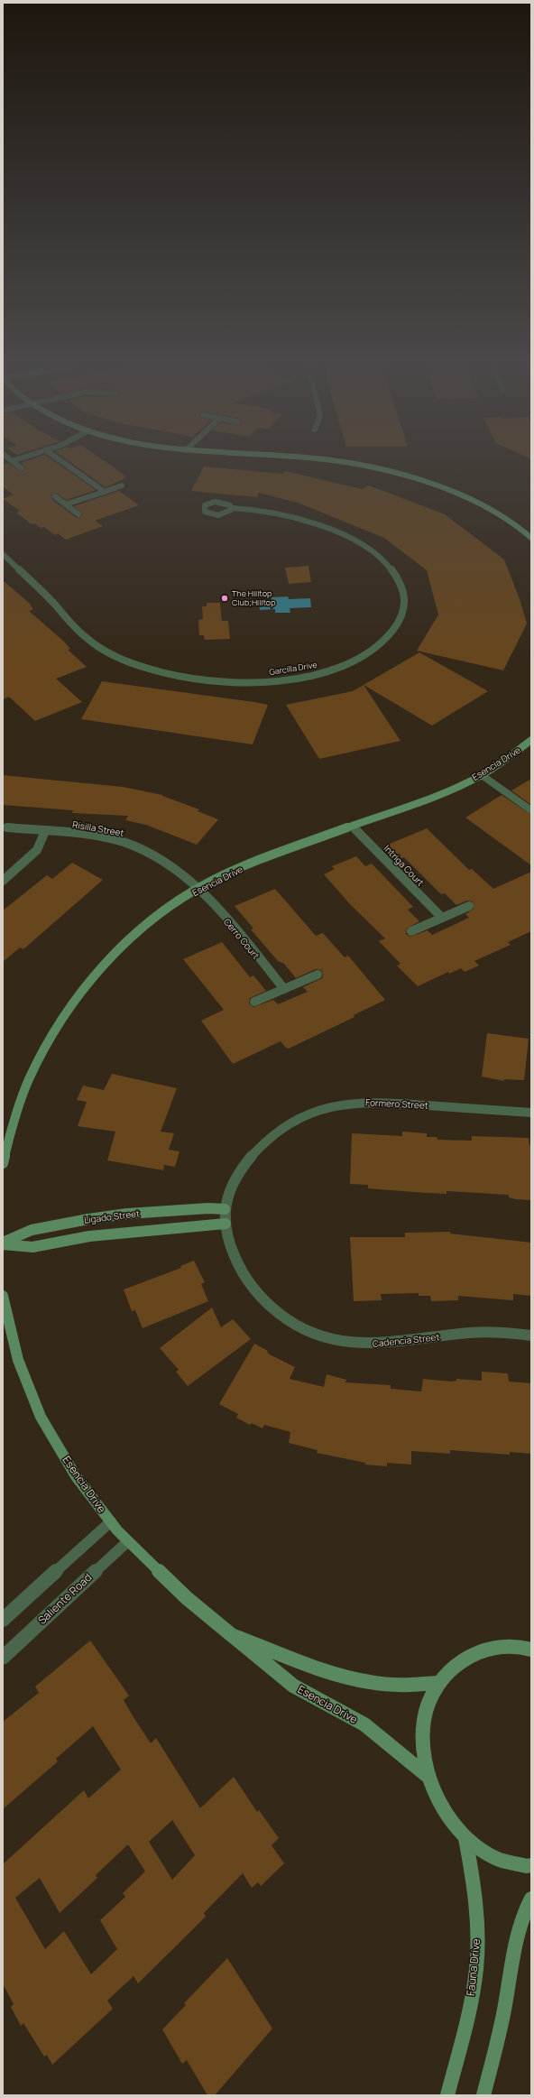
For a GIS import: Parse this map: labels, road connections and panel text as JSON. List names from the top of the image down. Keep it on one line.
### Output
{"streets":{"street":["Garcilla Drive","Esencia Drive","Risilla Street","Intriga Court","Cerro Court","Formero Street","Ligado Street","Cadencia Street","Saliente Road","Fauna Drive"]},"crossings":[["Esencia Drive","Risilla Street"],["Esencia Drive","Intriga Court"],["Esencia Drive","Cerro Court"],["Esencia Drive","Saliente Road"],["Esencia Drive","Fauna Drive"],["Risilla Street","Cerro Court"],["Formero Street","Ligado Street"],["Formero Street","Cadencia Street"],["Ligado Street","Cadencia Street"]],"places":["The Hilltop Club;Hilltop"]}
